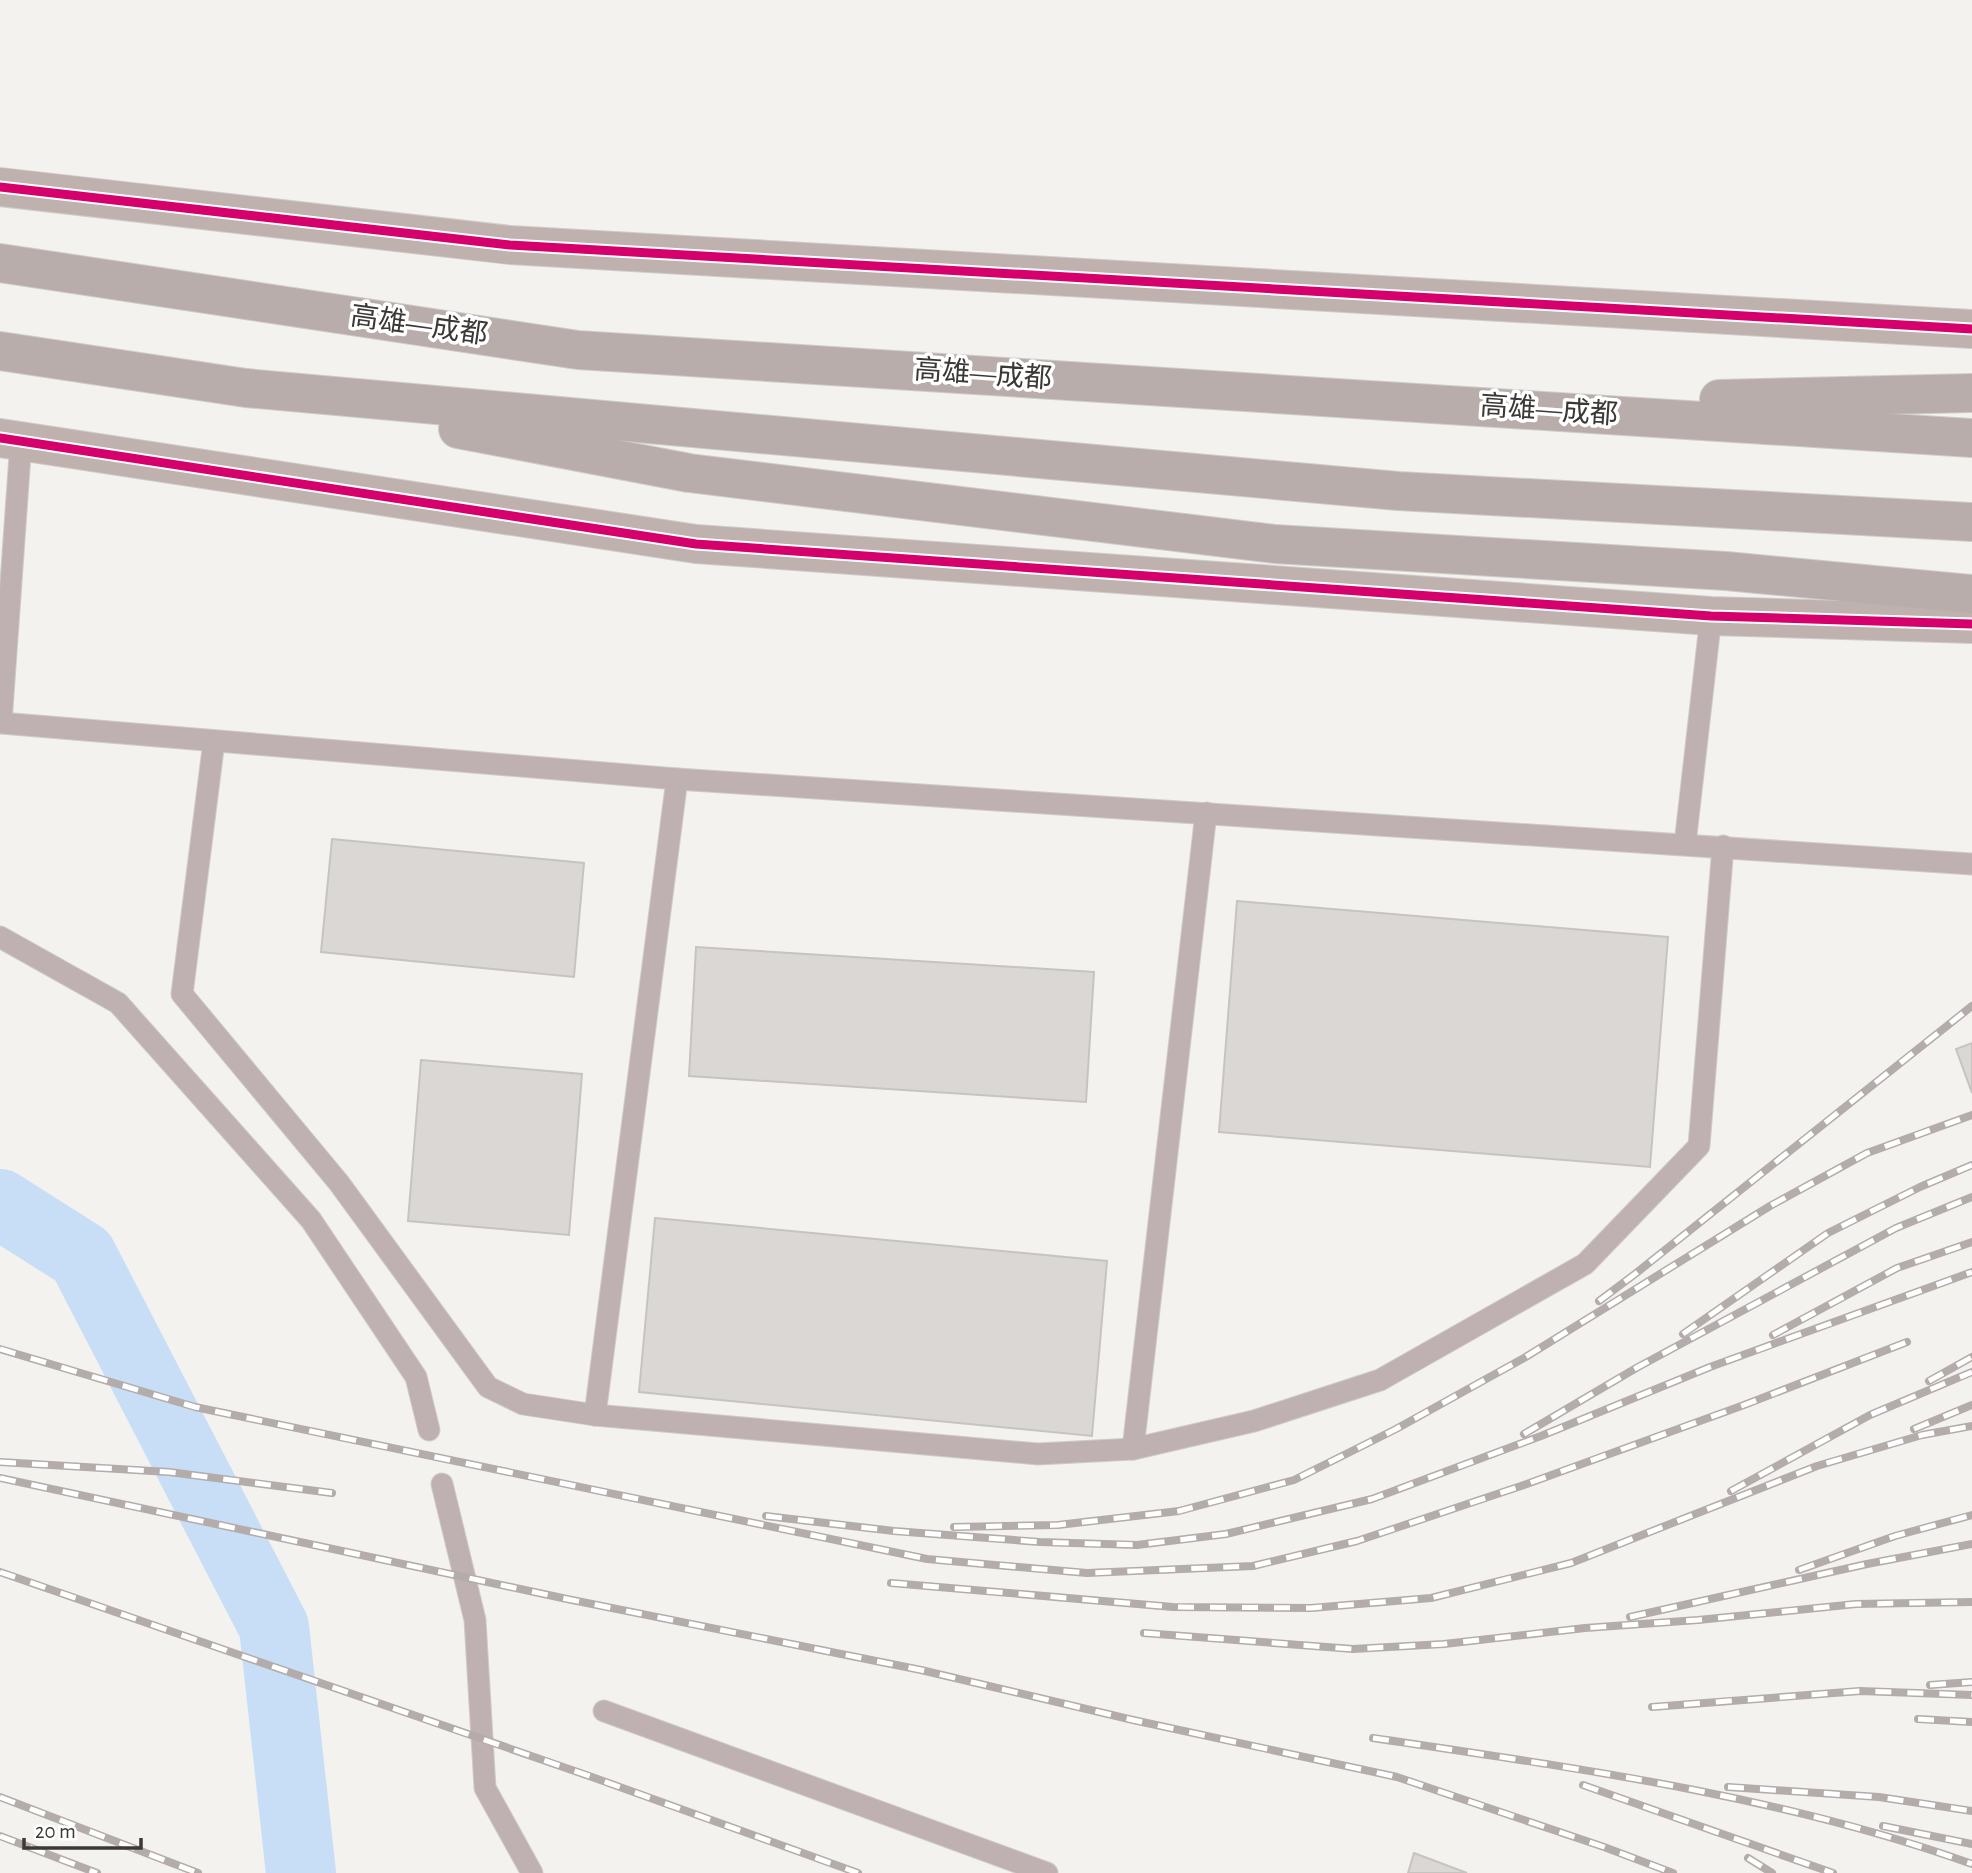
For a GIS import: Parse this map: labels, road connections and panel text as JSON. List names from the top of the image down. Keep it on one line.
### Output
{"streets":{"highway":["高雄—成都"]},"scale_bar":"20 m"}
